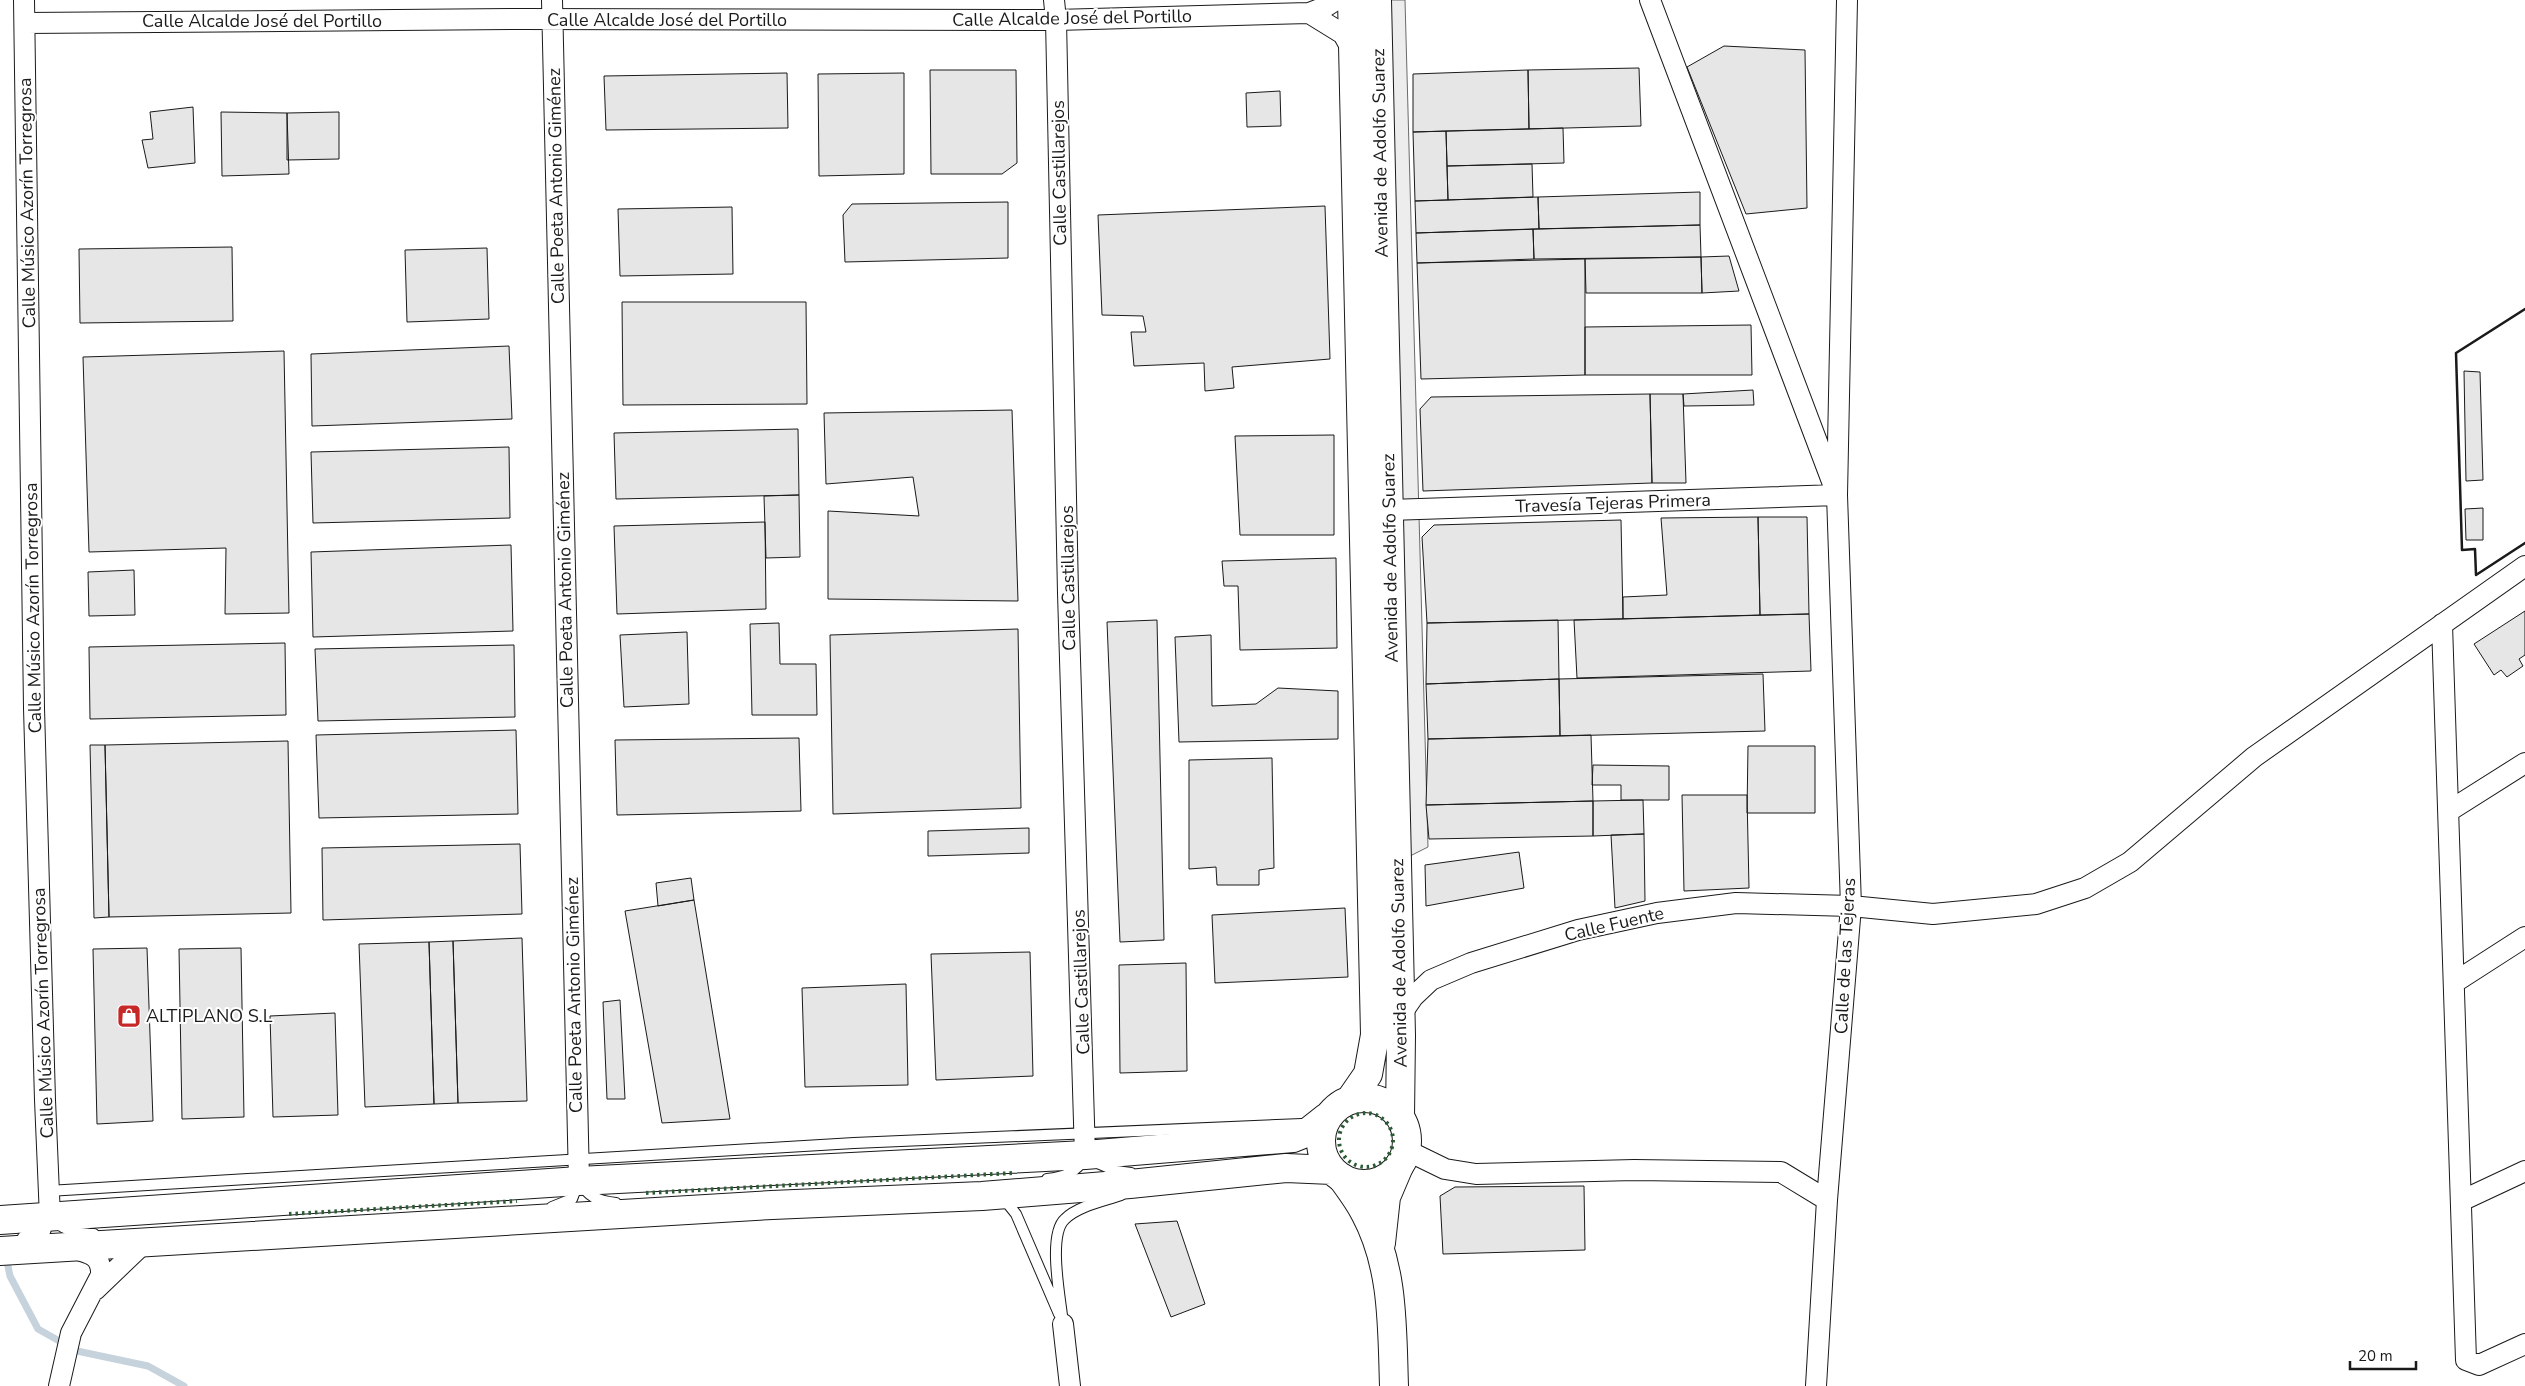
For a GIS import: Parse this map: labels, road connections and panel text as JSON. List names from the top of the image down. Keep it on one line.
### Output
{"streets":{"main road":["Avenida de Adolfo Suarez"],"street":["Calle Alcalde José del Portillo","Calle Castillarejos","Calle Poeta Antonio Giménez","Calle Músico Azorín Torregrosa","Travesía Tejeras Primera","Calle Fuente","Calle de las Tejeras"]},"crossings":[["Calle Alcalde José del Portillo","Calle Castillarejos"],["Calle Alcalde José del Portillo","Calle Poeta Antonio Giménez"],["Calle Alcalde José del Portillo","Calle Músico Azorín Torregrosa"],["Avenida de Adolfo Suarez","Travesía Tejeras Primera"],["Avenida de Adolfo Suarez","Calle Fuente"],["Travesía Tejeras Primera","Calle de las Tejeras"],["Calle Fuente","Calle de las Tejeras"]],"places":{"shop":["ALTIPLANO S.L"]},"scale_bar":"20 m"}
